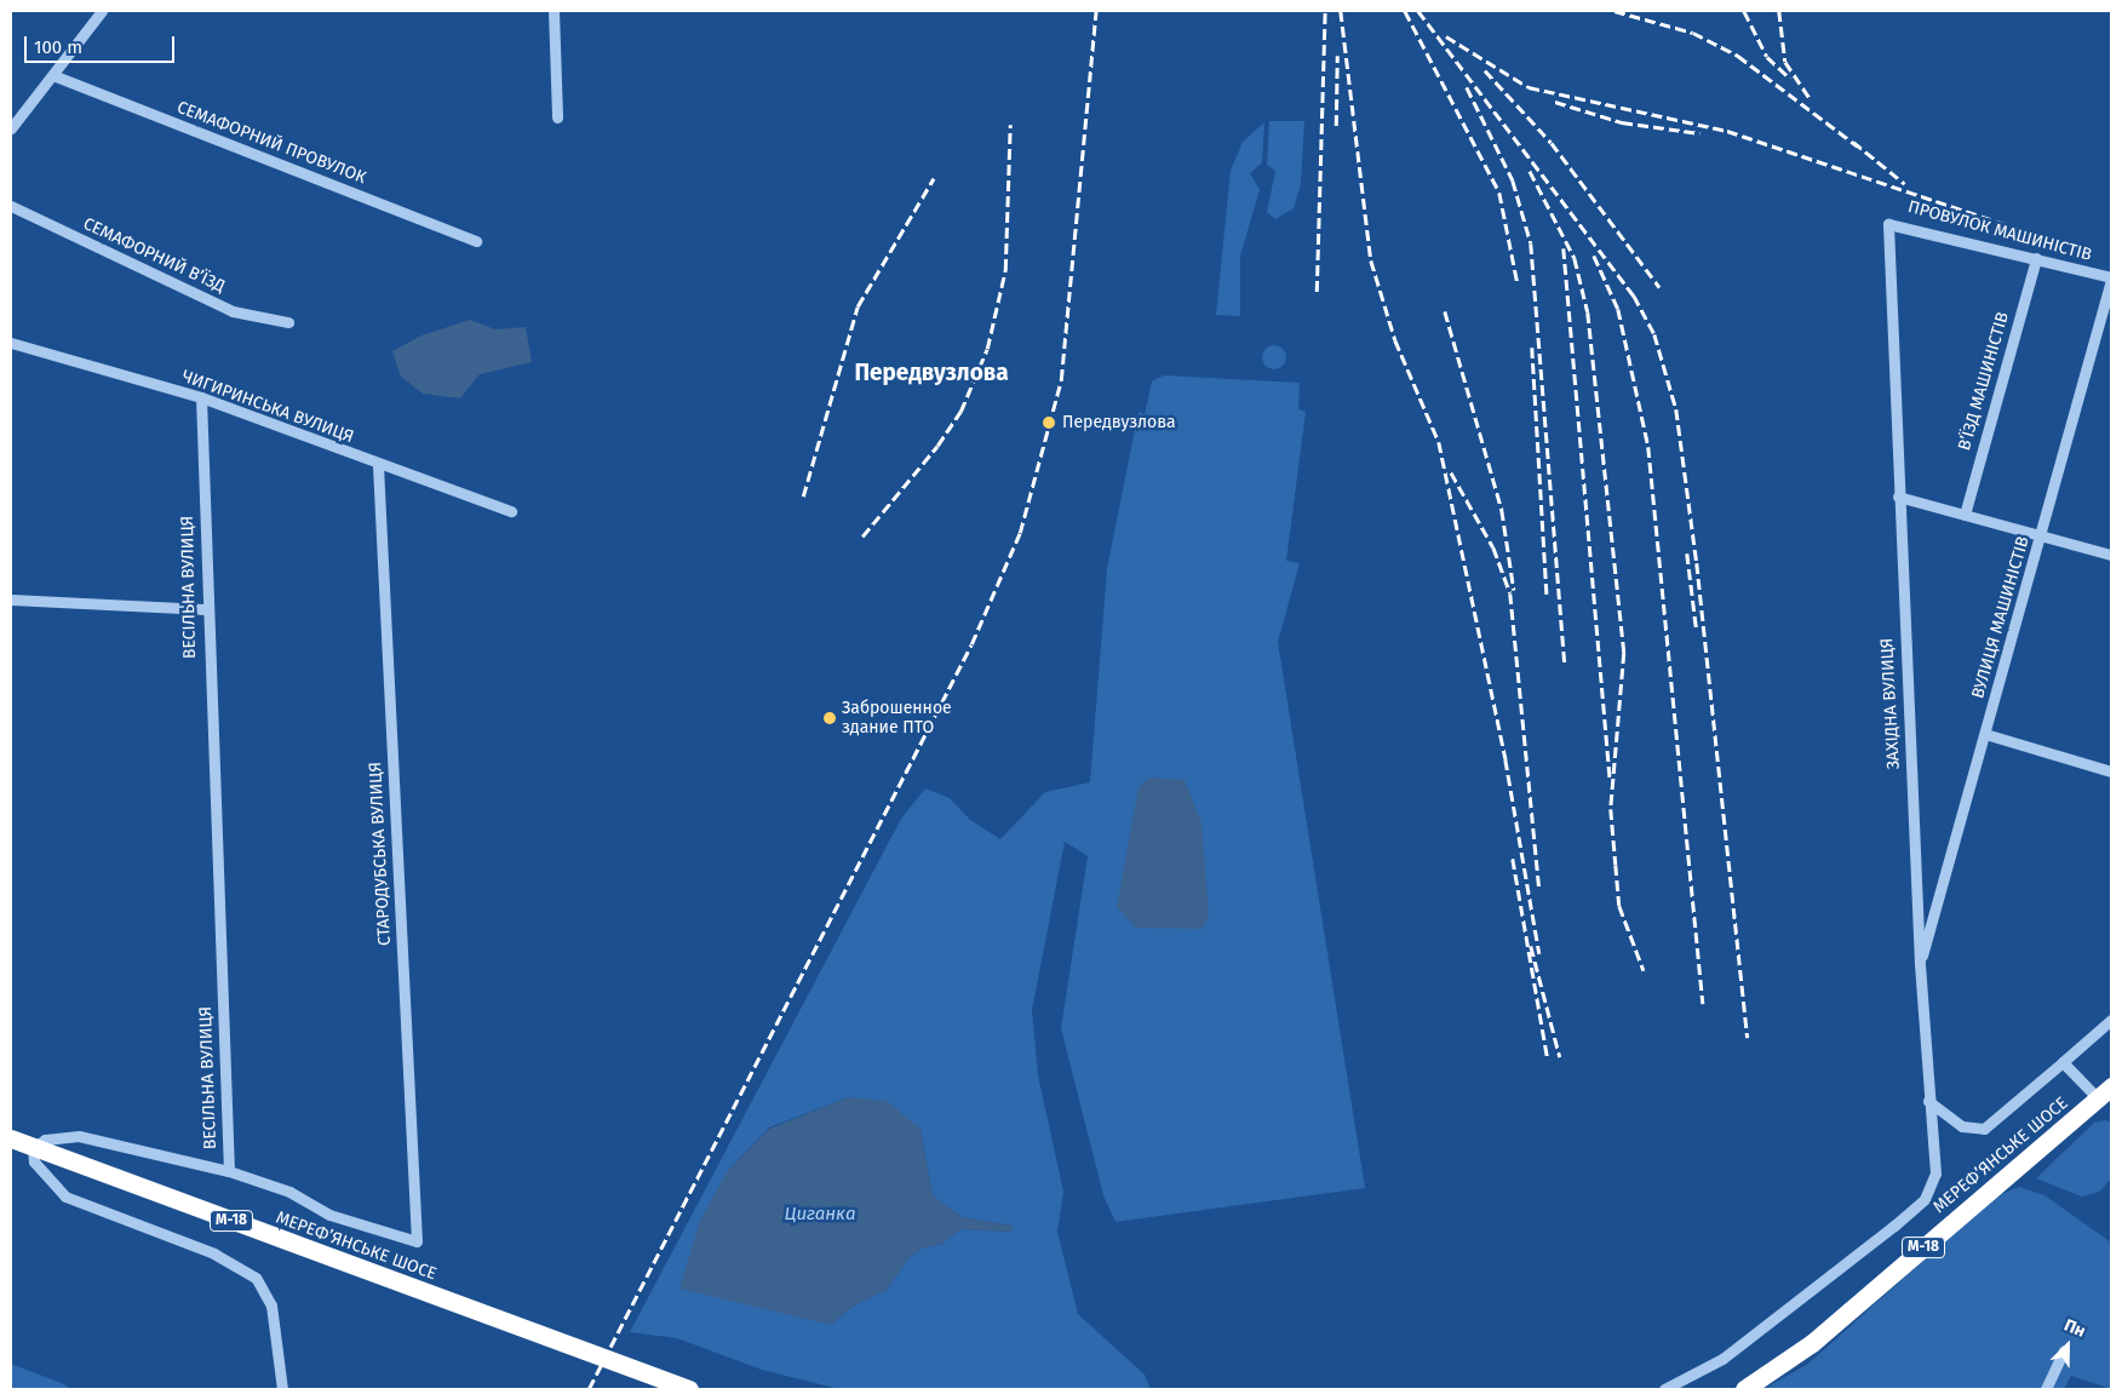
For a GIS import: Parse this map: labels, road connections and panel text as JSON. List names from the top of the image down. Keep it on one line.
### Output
{"streets":{"highway":["МЕРЕФ’ЯНСЬКЕ ШОСЕ","М-18"],"street":["СЕМАФОРНИЙ ПРОВУЛОК","ПРОВУЛОК МАШИНІСТІВ","СЕМАФОРНИЙ В’ЇЗД","В’ЇЗД МАШИНІСТІВ","ЧИГИРИНСЬКА ВУЛИЦЯ","ВЕСІЛЬНА ВУЛИЦЯ","ВУЛИЦЯ МАШИНІСТІВ","ЗАХІДНА ВУЛИЦЯ","СТАРОДУБСЬКА ВУЛИЦЯ"]},"crossings":[["ПРОВУЛОК МАШИНІСТІВ","В’ЇЗД МАШИНІСТІВ"],["ПРОВУЛОК МАШИНІСТІВ","ВУЛИЦЯ МАШИНІСТІВ"],["ПРОВУЛОК МАШИНІСТІВ","ЗАХІДНА ВУЛИЦЯ"],["ЧИГИРИНСЬКА ВУЛИЦЯ","ВЕСІЛЬНА ВУЛИЦЯ"],["ЧИГИРИНСЬКА ВУЛИЦЯ","СТАРОДУБСЬКА ВУЛИЦЯ"],["ВЕСІЛЬНА ВУЛИЦЯ","СТАРОДУБСЬКА ВУЛИЦЯ"],["ВЕСІЛЬНА ВУЛИЦЯ","МЕРЕФ’ЯНСЬКЕ ШОСЕ"],["ВУЛИЦЯ МАШИНІСТІВ","ЗАХІДНА ВУЛИЦЯ"]],"districts":["Передвузлова"],"water":["Циганка"],"places":["Передвузлова","Заброшенное здание ПТО"],"scale_bar":"100 m","north":"top right"}
